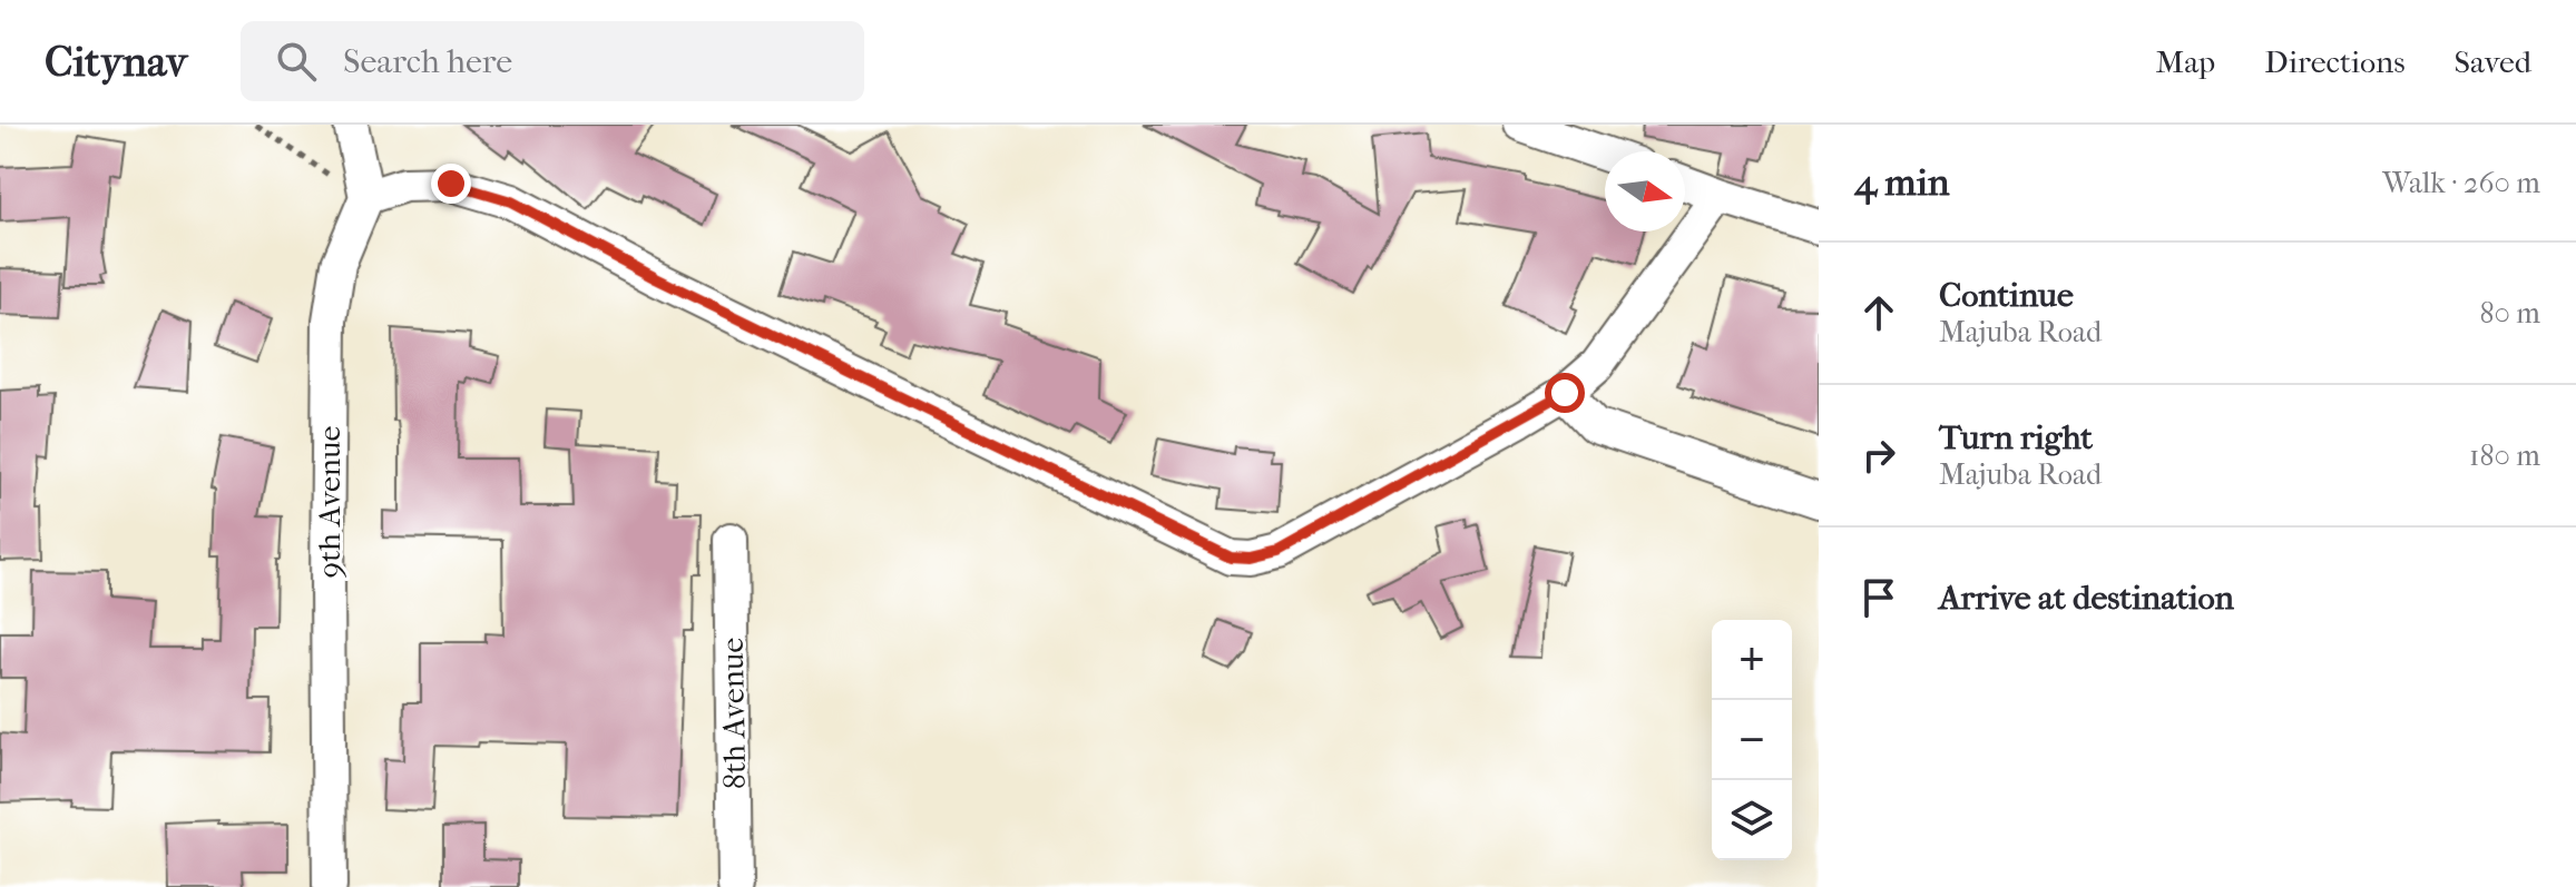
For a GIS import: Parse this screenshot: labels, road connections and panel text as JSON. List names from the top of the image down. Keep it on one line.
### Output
{"streets":{"street":["9th Avenue","8th Avenue"]},"north":"right","page":{"header":"Citynav","search":"Search here","nav":["Map","Directions","Saved"],"heading":["4 min","Walk · 260 m"],"list":[["Continue","Majuba Road","80 m"],["Turn right","Majuba Road","180 m"],"Arrive at destination"],"map_buttons":["+","−"]}}
